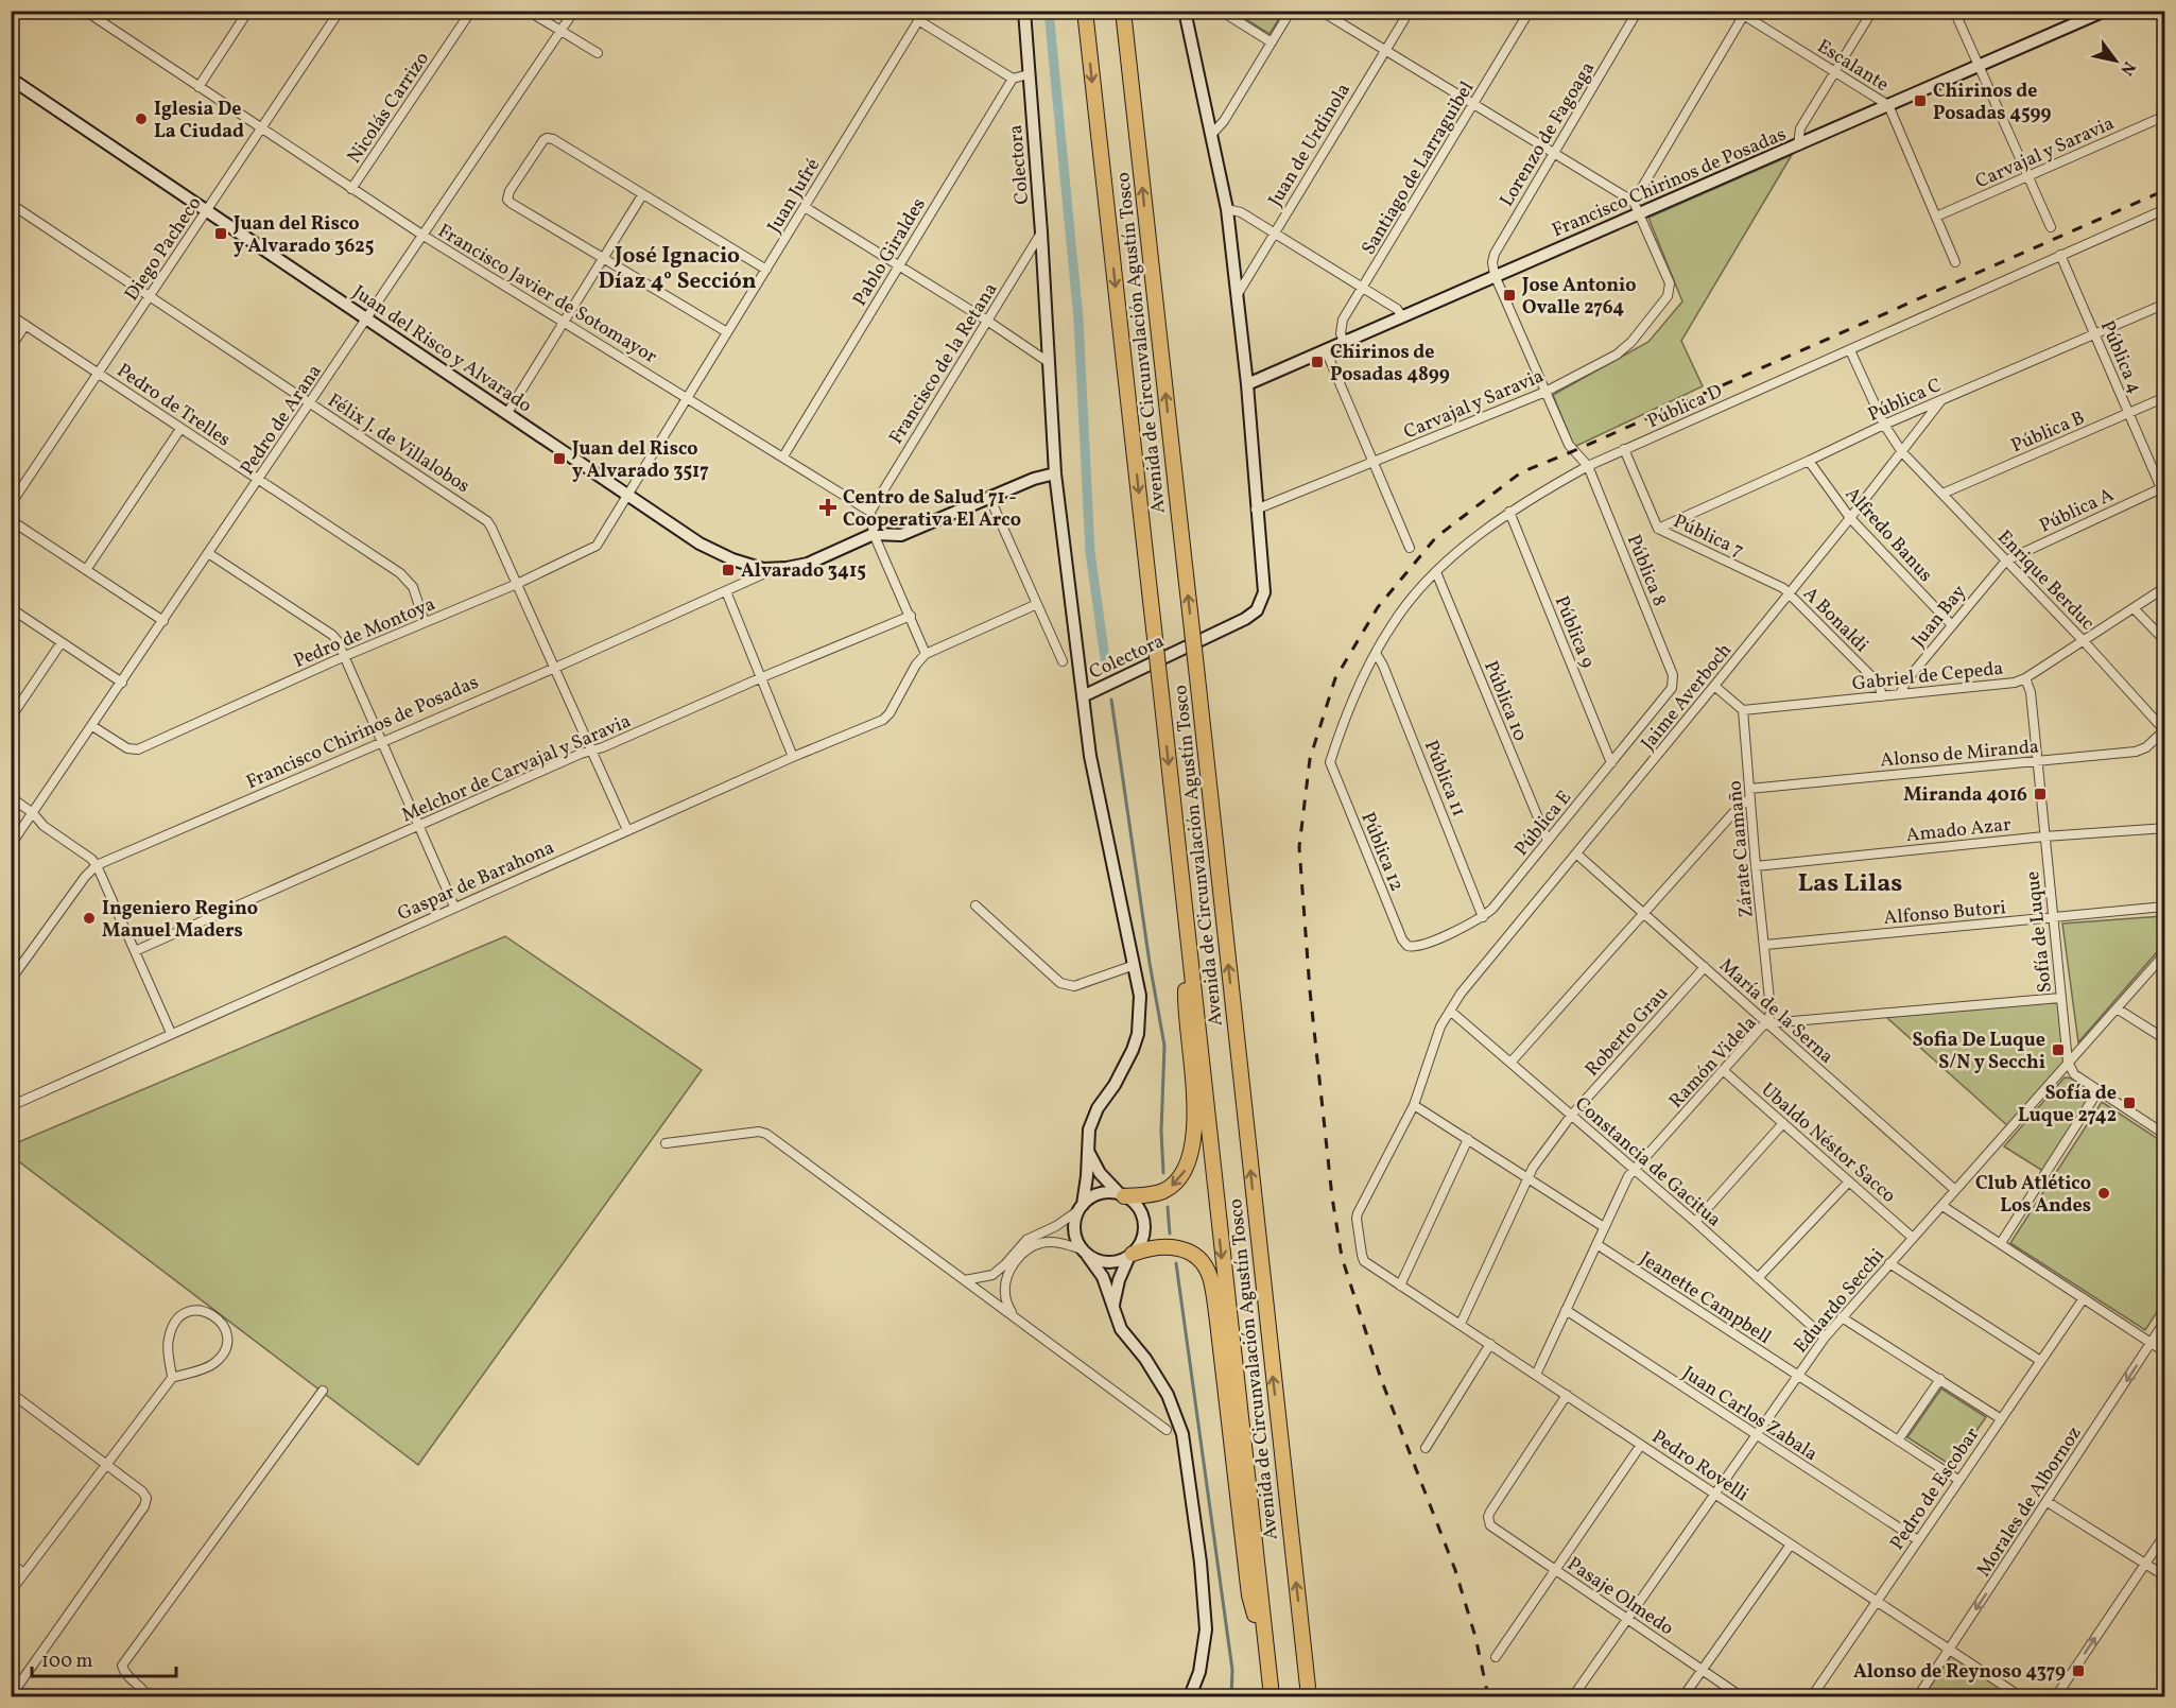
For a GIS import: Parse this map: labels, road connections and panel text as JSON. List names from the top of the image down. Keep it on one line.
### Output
{"streets":{"highway":["Avenida de Circunvalación Agustín Tosco"],"main road":["Colectora","Francisco Chirinos de Posadas","Juan del Risco y Alvarado"],"street":["Escalante","Nicolás Carrizo","Lorenzo de Fagoaga","Juan de Urdinola","Carvajal y Saravia","Santiago de Larraguibel","Juan Jufré","Diego Pacheco","Pablo Giraldes","Francisco Javier de Sotomayor","Pública 4","Francisco de la Retana","Pública C","Pedro de Trelles","Pública D","Pedro de Arana","Pública B","Félix J. de Villalobos","Pública A","Alfredo Banus","Pública 7","Pública 8","Enrique Berduc","Juan Bay","A Bonaldi","Pedro de Montoya","Pública 9","Gabriel de Cepeda","Jaime Averboch","Pública 10","Alonso de Miranda","Melchor de Carvajal y Saravia","Pública 11","Pública E","Amado Azar","Zárate Caamaño","Pública 12","Gaspar de Barahona","Alfonso Butori","Sofía de Luque","María de la Serna","Roberto Grau","Ramón Videla","Ubaldo Néstor Sacco","Constancia de Gacitua","Jeanette Campbell","Eduardo Secchi","Juan Carlos Zabala","Pedro Rovelli","Pedro de Escobar","Morales de Albornoz","Pasaje Olmedo"]},"crossings":[["Escalante","Francisco Chirinos de Posadas"],["Nicolás Carrizo","Francisco Javier de Sotomayor"],["Lorenzo de Fagoaga","Francisco Chirinos de Posadas"],["Lorenzo de Fagoaga","Pública 8"],["Juan de Urdinola","Colectora"],["Carvajal y Saravia","Colectora"],["Carvajal y Saravia","Francisco Chirinos de Posadas"],["Carvajal y Saravia","Pública 8"],["Colectora","Francisco Chirinos de Posadas"],["Colectora","Francisco de la Retana"],["Santiago de Larraguibel","Francisco Chirinos de Posadas"],["Francisco Chirinos de Posadas","Juan del Risco y Alvarado"],["Francisco Chirinos de Posadas","Félix J. de Villalobos"],["Francisco Chirinos de Posadas","Pública 8"],["Juan Jufré","Francisco Javier de Sotomayor"],["Juan Jufré","Juan del Risco y Alvarado"],["Juan Jufré","Pedro de Montoya"],["Diego Pacheco","Francisco Javier de Sotomayor"],["Diego Pacheco","Juan del Risco y Alvarado"],["Diego Pacheco","Pedro de Trelles"],["Diego Pacheco","Félix J. de Villalobos"],["Pablo Giraldes","Francisco Javier de Sotomayor"],["Francisco Javier de Sotomayor","Francisco de la Retana"],["Francisco Javier de Sotomayor","Pedro de Arana"],["Juan del Risco y Alvarado","Pedro de Arana"],["Juan del Risco y Alvarado","Pedro de Montoya"],["Pública 4","Pública C"],["Pública 4","Pública D"],["Pública 4","Pública B"],["Pública 4","Pública A"],["Pública C","Alfredo Banus"],["Pública C","Pública 7"],["Pública C","Enrique Berduc"],["Pública C","Jaime Averboch"],["Pedro de Trelles","Pedro de Arana"],["Pedro de Trelles","Pedro de Montoya"],["Pública D","Pública 7"],["Pública D","Pública 8"],["Pública D","Enrique Berduc"],["Pública D","Pública 9"],["Pública D","Pública 10"],["Pública D","Pública 11"],["Pública D","Pública 12"],["Pedro de Arana","Félix J. de Villalobos"],["Pedro de Arana","Pedro de Montoya"],["Pública B","Enrique Berduc"],["Félix J. de Villalobos","Pedro de Montoya"],["Félix J. de Villalobos","Melchor de Carvajal y Saravia"],["Félix J. de Villalobos","Gaspar de Barahona"],["Pública A","Enrique Berduc"],["Pública A","Juan Bay"],["Alfredo Banus","Juan Bay"],["Alfredo Banus","Jaime Averboch"],["Pública 7","A Bonaldi"],["Pública 7","Jaime Averboch"],["Pública 8","Pública E"],["Enrique Berduc","Juan Bay"],["Enrique Berduc","Gabriel de Cepeda"],["Enrique Berduc","Jaime Averboch"],["Enrique Berduc","Alonso de Miranda"],["Juan Bay","Gabriel de Cepeda"],["A Bonaldi","Gabriel de Cepeda"],["A Bonaldi","Jaime Averboch"],["Pública 9","Pública E"],["Gabriel de Cepeda","Zárate Caamaño"],["Gabriel de Cepeda","Sofía de Luque"],["Jaime Averboch","María de la Serna"],["Jaime Averboch","Constancia de Gacitua"],["Jaime Averboch","Pedro Rovelli"],["Pública 10","Pública E"],["Alonso de Miranda","Zárate Caamaño"],["Alonso de Miranda","Sofía de Luque"],["Pública 11","Pública E"],["Pública E","Pública 12"],["Amado Azar","Zárate Caamaño"],["Amado Azar","Sofía de Luque"],["Zárate Caamaño","Alfonso Butori"],["Zárate Caamaño","María de la Serna"],["Zárate Caamaño","Ramón Videla"],["Alfonso Butori","Sofía de Luque"],["Sofía de Luque","Ramón Videla"],["Sofía de Luque","Eduardo Secchi"],["María de la Serna","Roberto Grau"],["María de la Serna","Ramón Videla"],["María de la Serna","Eduardo Secchi"],["Roberto Grau","Constancia de Gacitua"],["Roberto Grau","Pedro Rovelli"],["Ramón Videla","Ubaldo Néstor Sacco"],["Ramón Videla","Constancia de Gacitua"],["Ramón Videla","Jeanette Campbell"],["Ramón Videla","Juan Carlos Zabala"],["Ramón Videla","Pedro Rovelli"],["Ubaldo Néstor Sacco","Eduardo Secchi"],["Constancia de Gacitua","Eduardo Secchi"],["Jeanette Campbell","Eduardo Secchi"],["Jeanette Campbell","Pedro de Escobar"],["Eduardo Secchi","Juan Carlos Zabala"],["Eduardo Secchi","Pedro Rovelli"],["Eduardo Secchi","Pasaje Olmedo"],["Juan Carlos Zabala","Pedro de Escobar"],["Pedro Rovelli","Pedro de Escobar"],["Pedro Rovelli","Morales de Albornoz"],["Pedro Rovelli","Pasaje Olmedo"]],"one_way":["Morales de Albornoz"],"districts":["José Ignacio Díaz 4° Sección","Las Lilas"],"places":{"transit":["Chirinos de Posadas 4599","Juan del Risco y Alvarado 3625","Jose Antonio Ovalle 2764","Chirinos de Posadas 4899","Juan del Risco y Alvarado 3517","Alvarado 3415","Miranda 4016","Sofia De Luque S/N y Secchi","Sofía de Luque 2742","Alonso de Reynoso 4379"],"other":["Iglesia De La Ciudad","Ingeniero Regino Manuel Maders","Club Atlético Los Andes"],"health":["Centro de Salud 71 - Cooperativa El Arco"]},"scale_bar":"100 m","north":"bottom right"}
